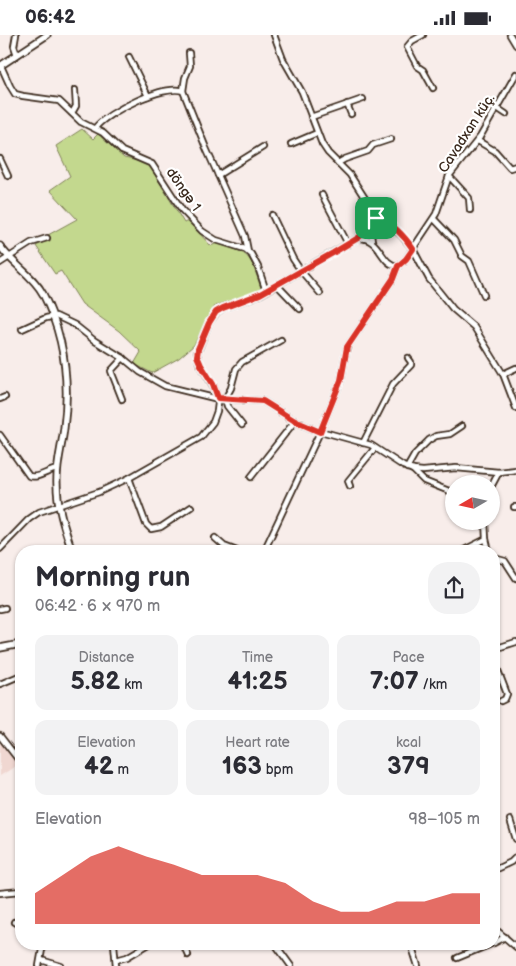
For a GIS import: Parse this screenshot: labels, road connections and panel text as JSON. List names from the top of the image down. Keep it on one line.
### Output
{"streets":{"street":["Cavadxan küç.","döngə 1"]},"north":"left","page":{"status":"06:42","heading":["Morning run","06:42 · 6 × 970 m"],"stats":[["Distance","5.82 km"],["Time","41:25"],["Pace","7:07 /km"],["Elevation","42 m"],["Heart rate","163 bpm"],["kcal","379"]],"chart":["Elevation","98–105 m"]}}
